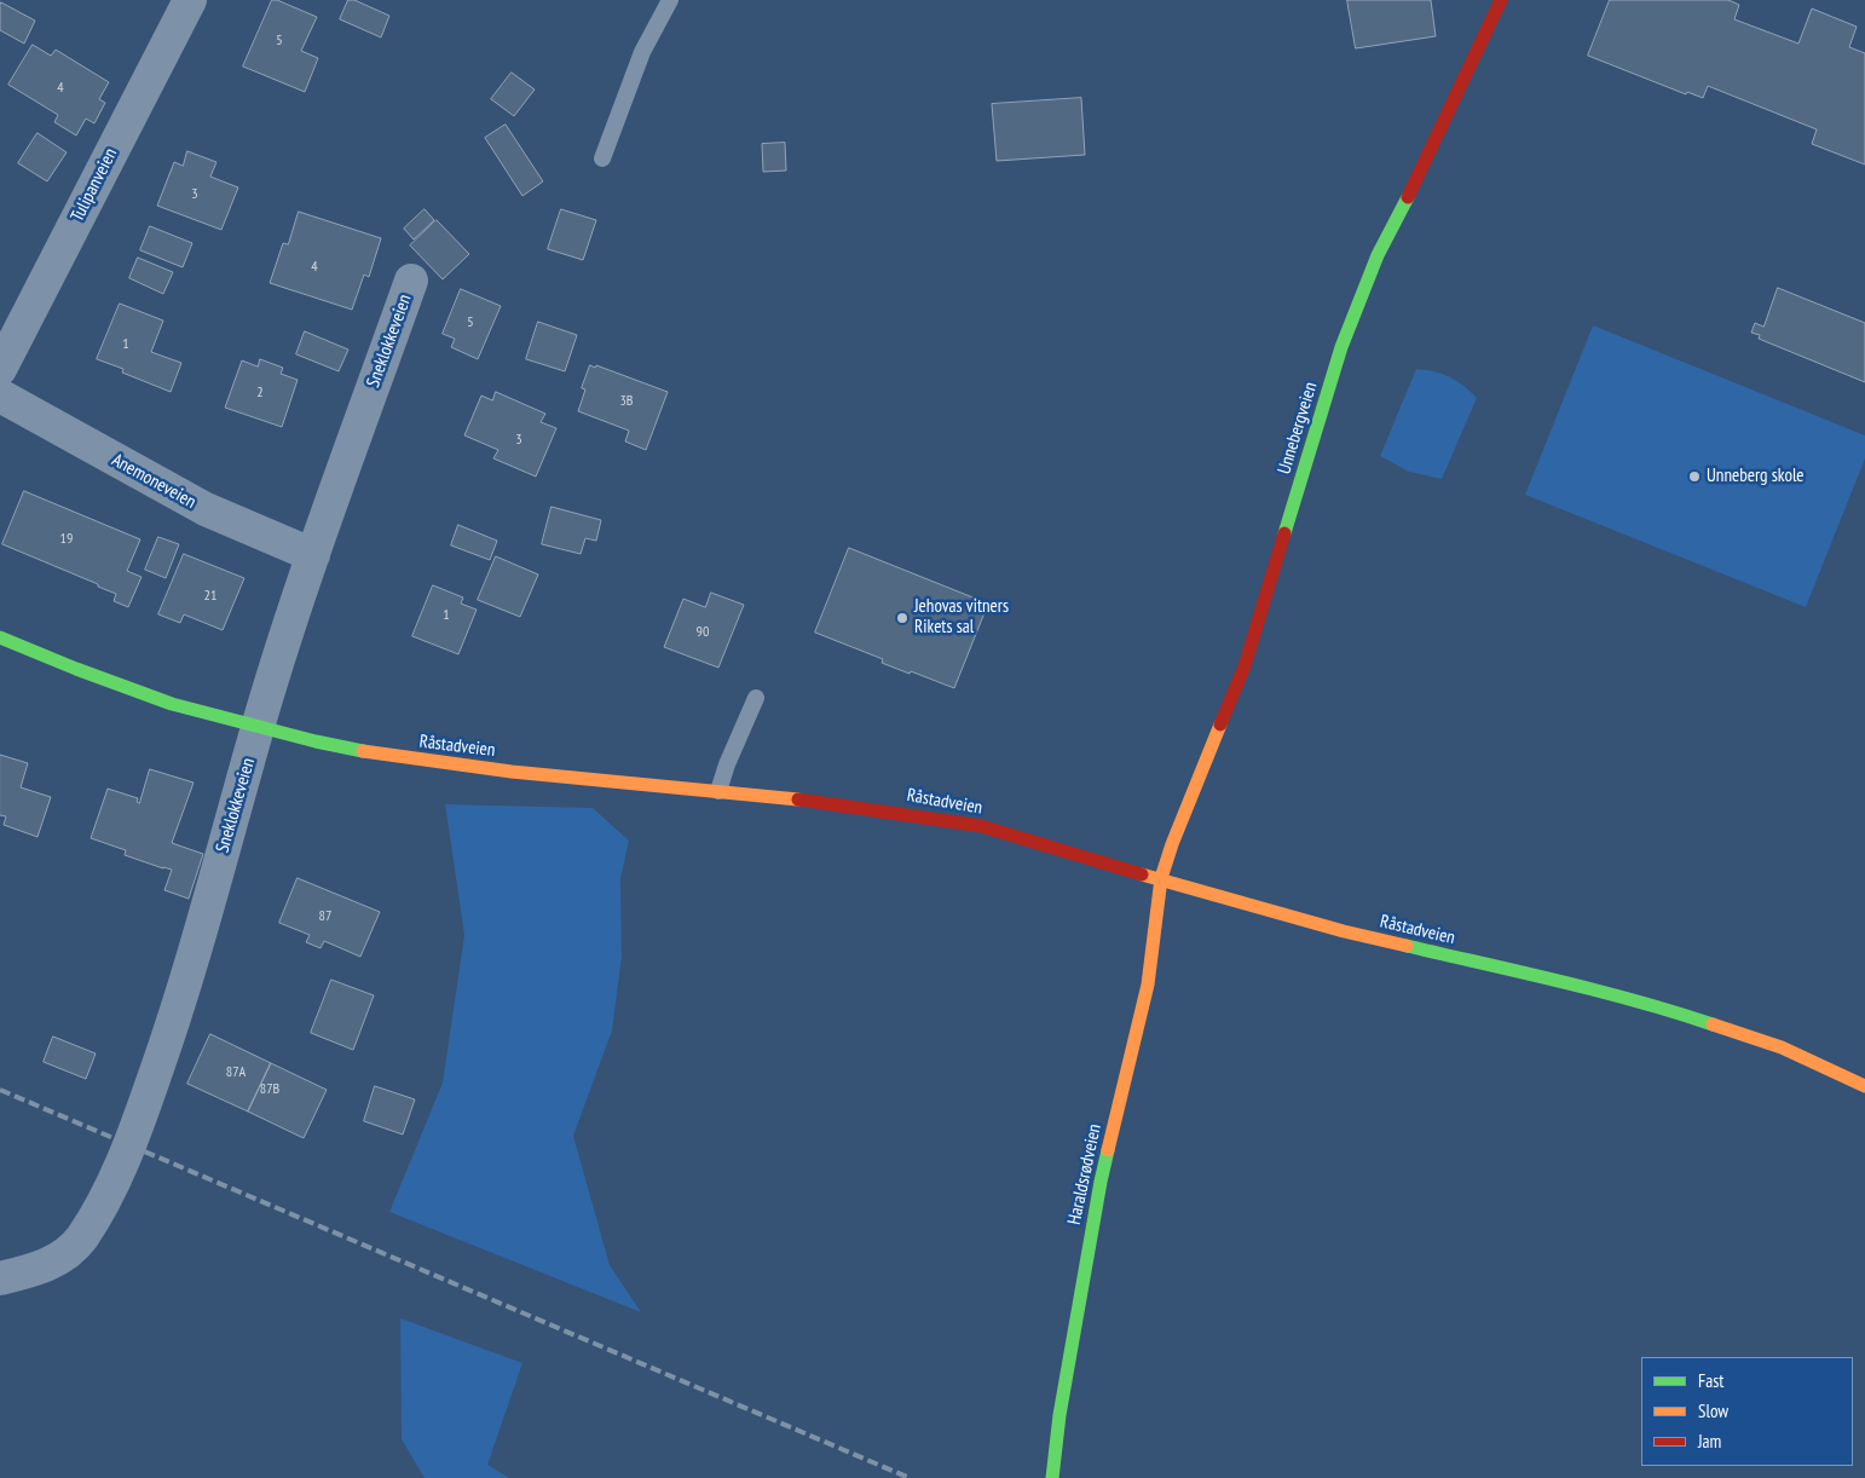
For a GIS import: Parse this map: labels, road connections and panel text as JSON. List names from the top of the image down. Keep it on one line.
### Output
{"streets":{"main road":["Unnebergveien","Råstadveien","Haraldsrødveien"],"street":["Tulipanveien","Sneklokkeveien","Anemoneveien"]},"crossings":[["Sneklokkeveien","Anemoneveien"],["Sneklokkeveien","Råstadveien"],["Unnebergveien","Råstadveien"],["Unnebergveien","Haraldsrødveien"],["Råstadveien","Haraldsrødveien"]],"places":["Unneberg skole","Jehovas vitners Rikets sal"],"house_numbers":["5","4","3","4","5","1","2","3B","3","19","21","1","90","87","87A","87B"],"legend":["Fast","Slow","Jam"]}
